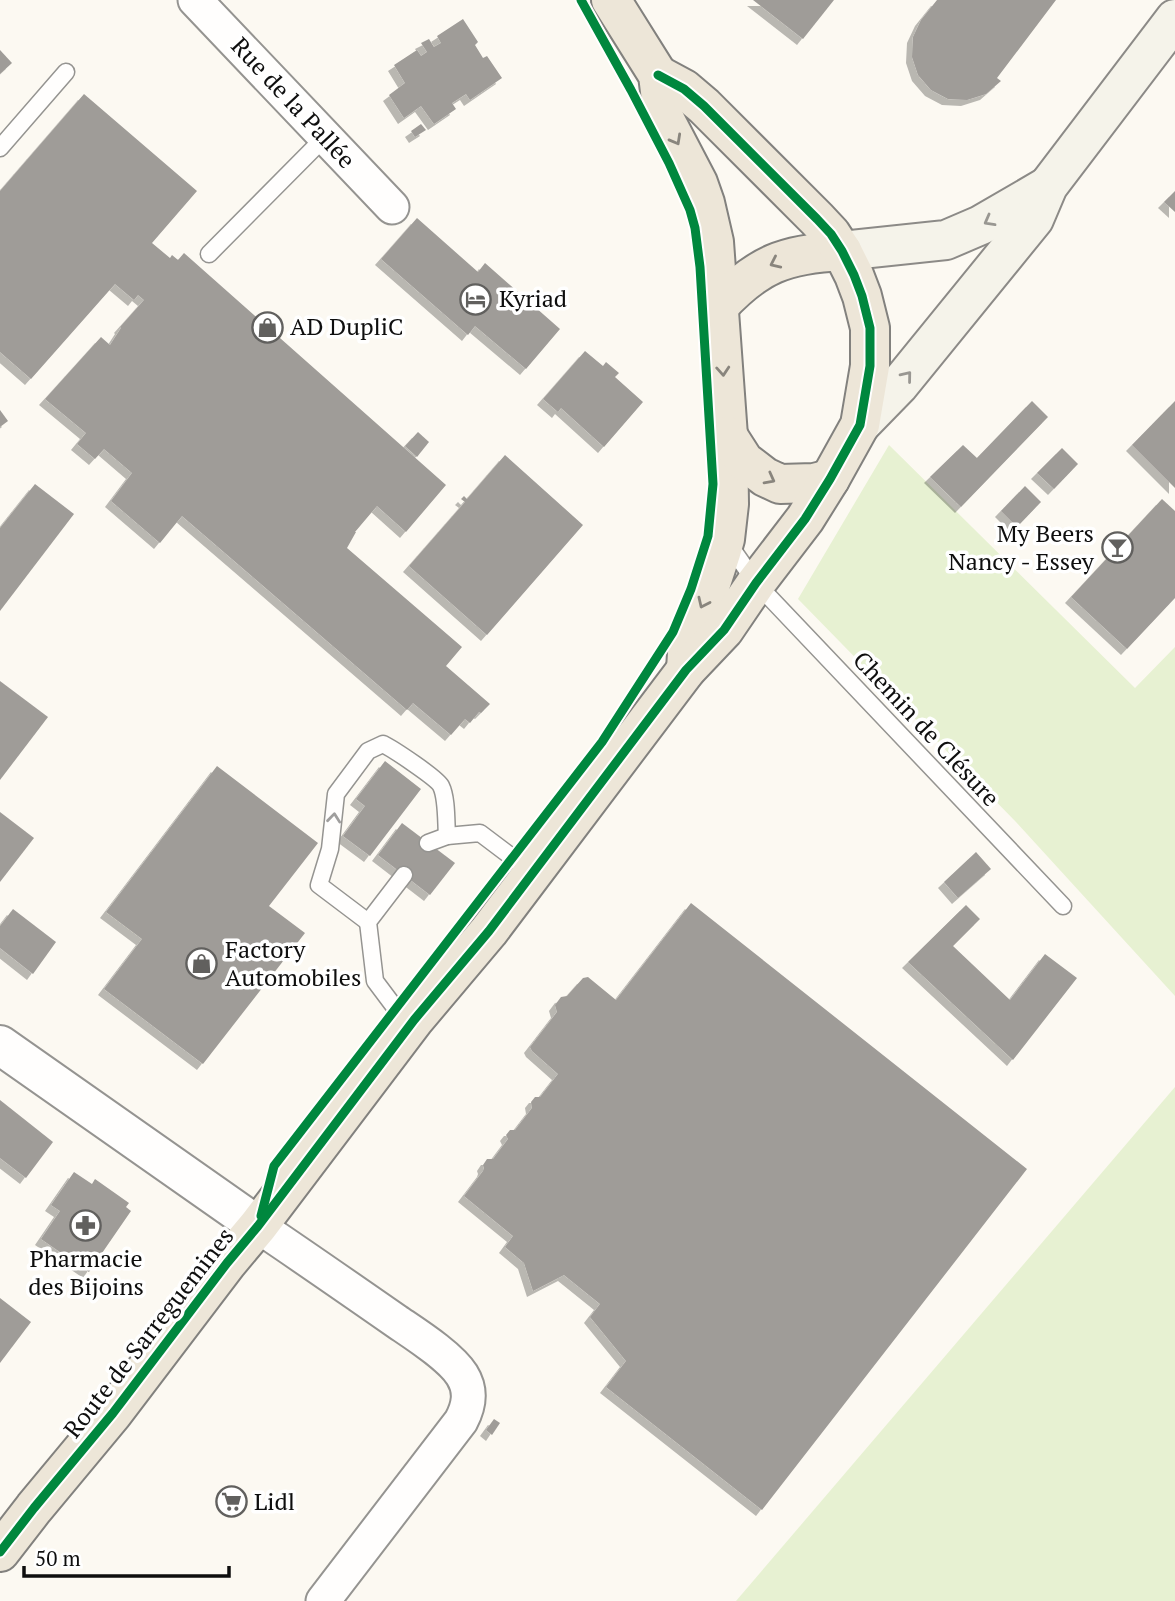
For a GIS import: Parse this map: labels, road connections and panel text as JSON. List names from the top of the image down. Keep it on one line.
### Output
{"streets":{"main road":["Route de Sarreguemines"],"street":["Rue de la Pallée"],"lane":["Chemin de Clésure"]},"crossings":[["Chemin de Clésure","Route de Sarreguemines"]],"places":{"hotel":["Kyriad"],"shop":["AD DupliC","Factory Automobiles"],"bar":["My Beers Nancy - Essey"],"pharmacy":["Pharmacie des Bijoins"],"supermarket":["Lidl"]},"scale_bar":"50 m"}
